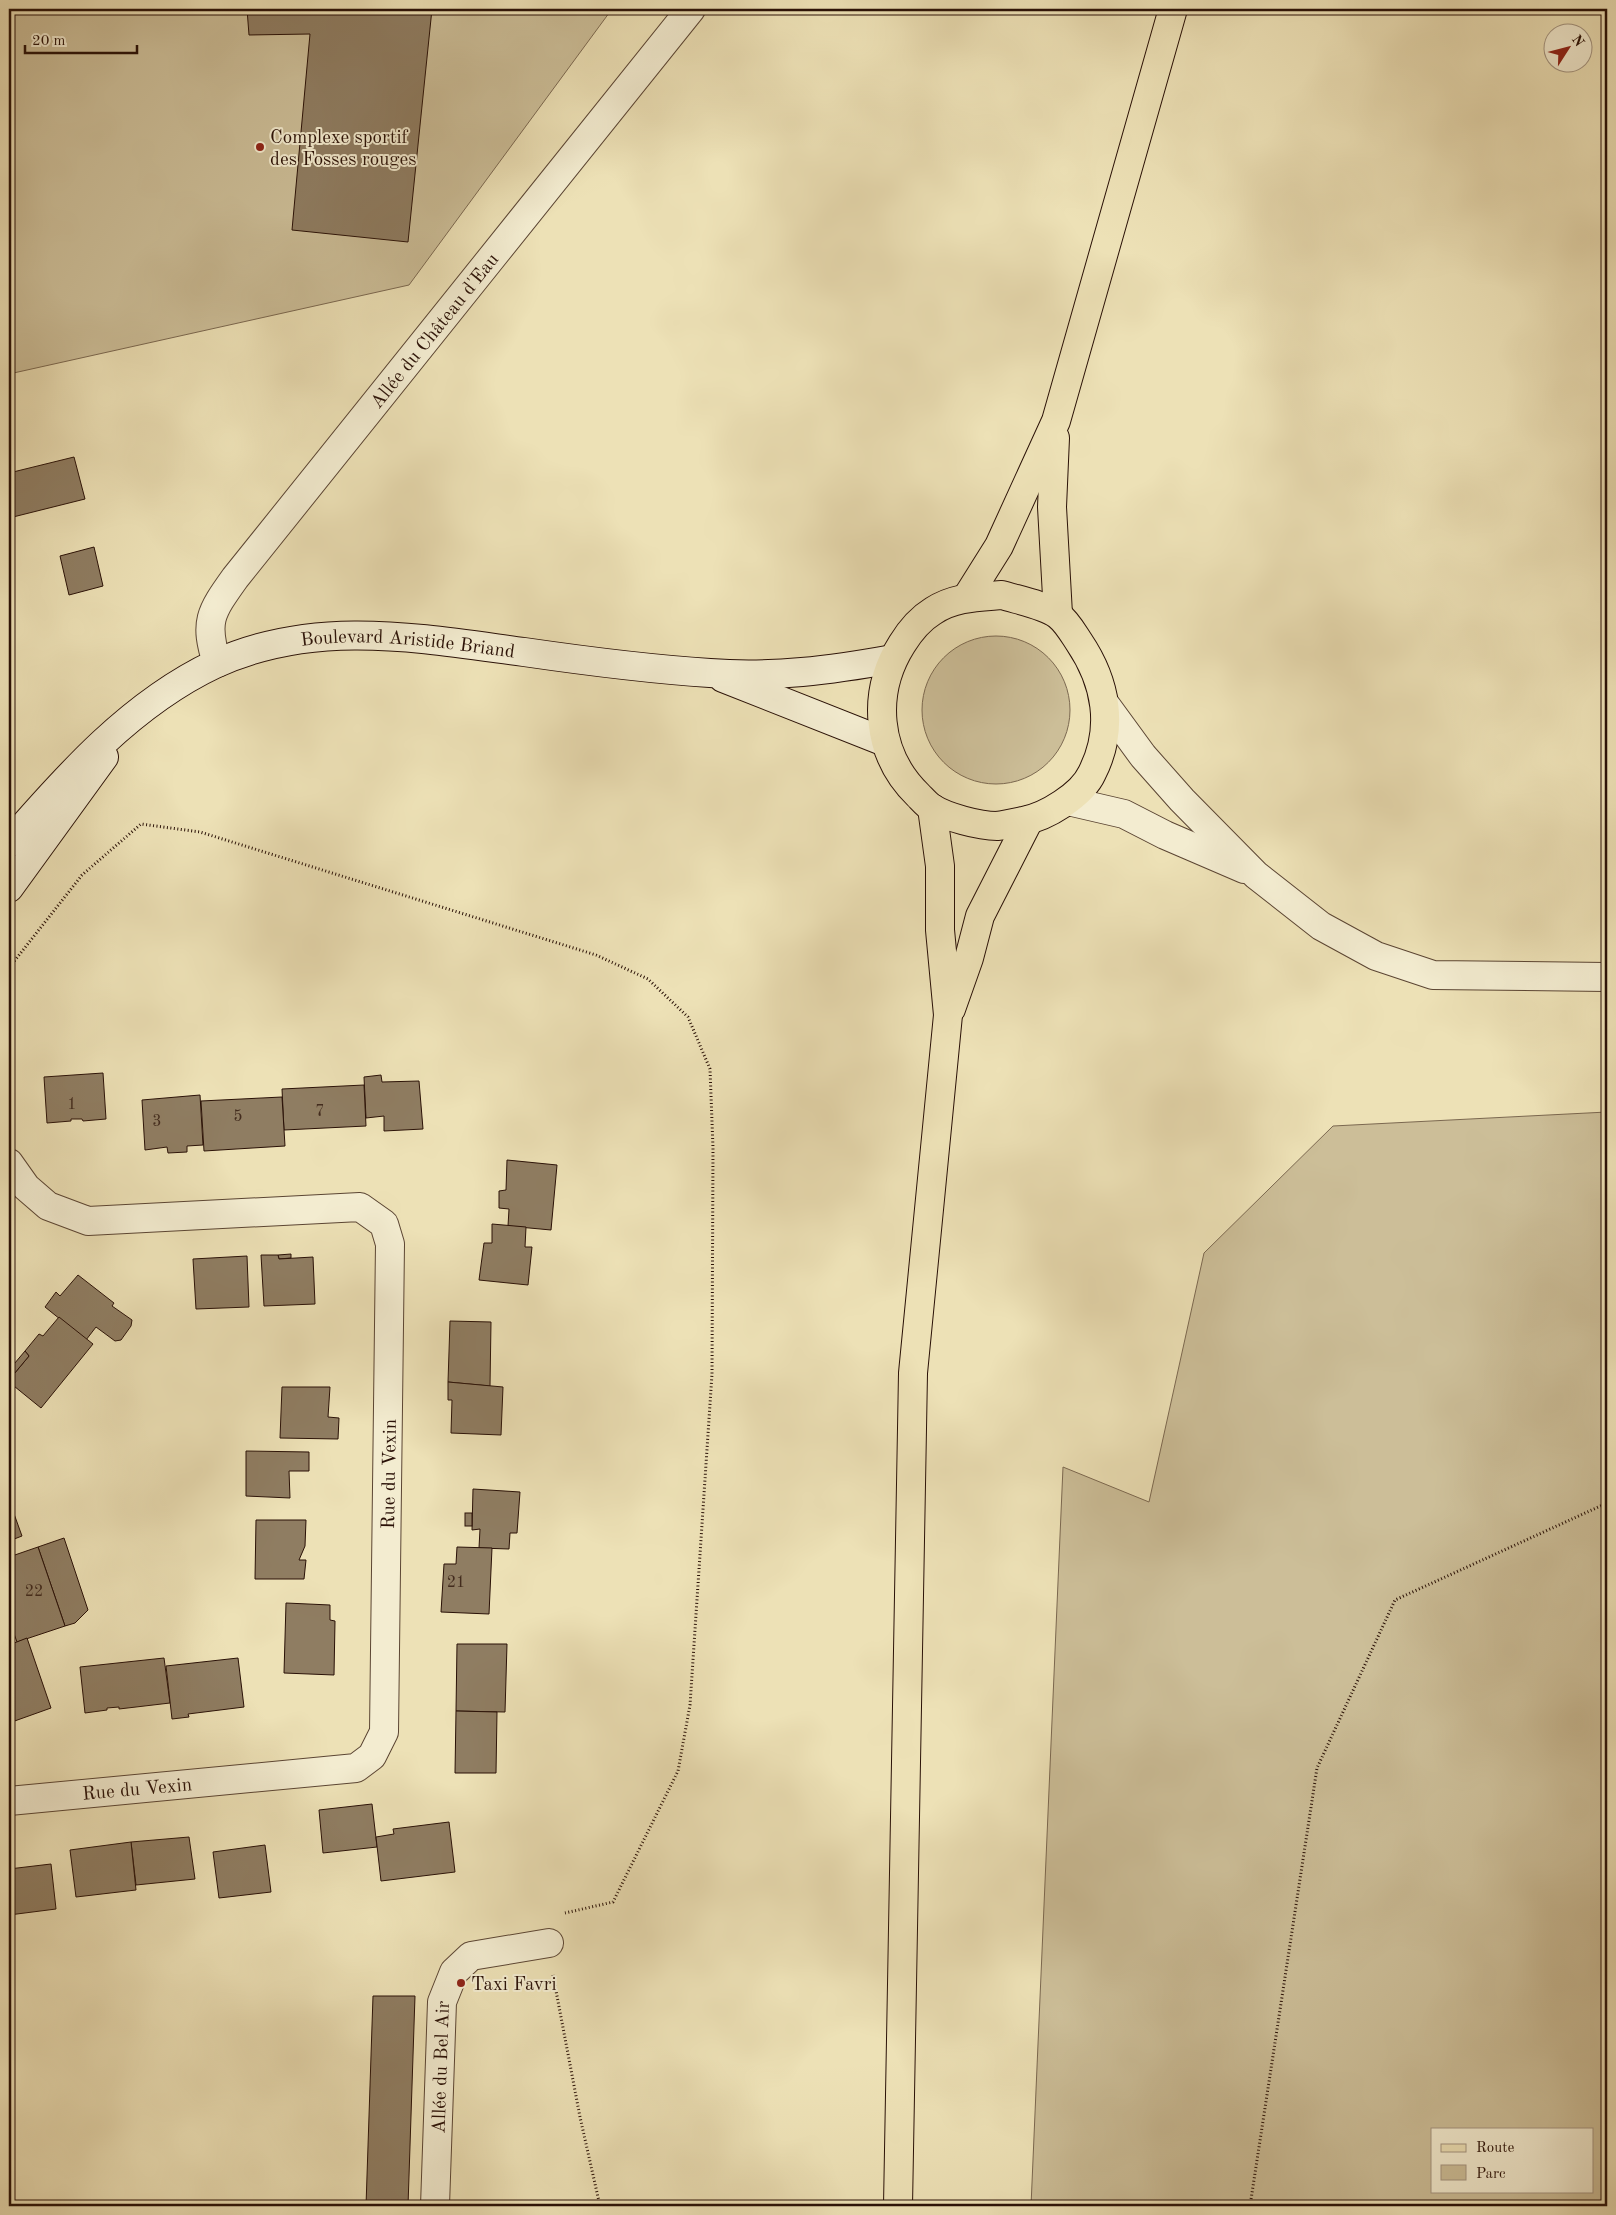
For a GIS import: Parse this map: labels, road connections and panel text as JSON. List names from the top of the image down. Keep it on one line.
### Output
{"streets":{"street":["Allée du Château d'Eau","Boulevard Aristide Briand","Rue du Vexin","Allée du Bel Air"]},"crossings":[["Allée du Château d'Eau","Boulevard Aristide Briand"]],"places":["Complexe sportif des Fosses rouges","Taxi Favri"],"house_numbers":["1","7","5","3","21","22"],"legend":["Route","Parc"],"scale_bar":"20 m","north":"top right"}
